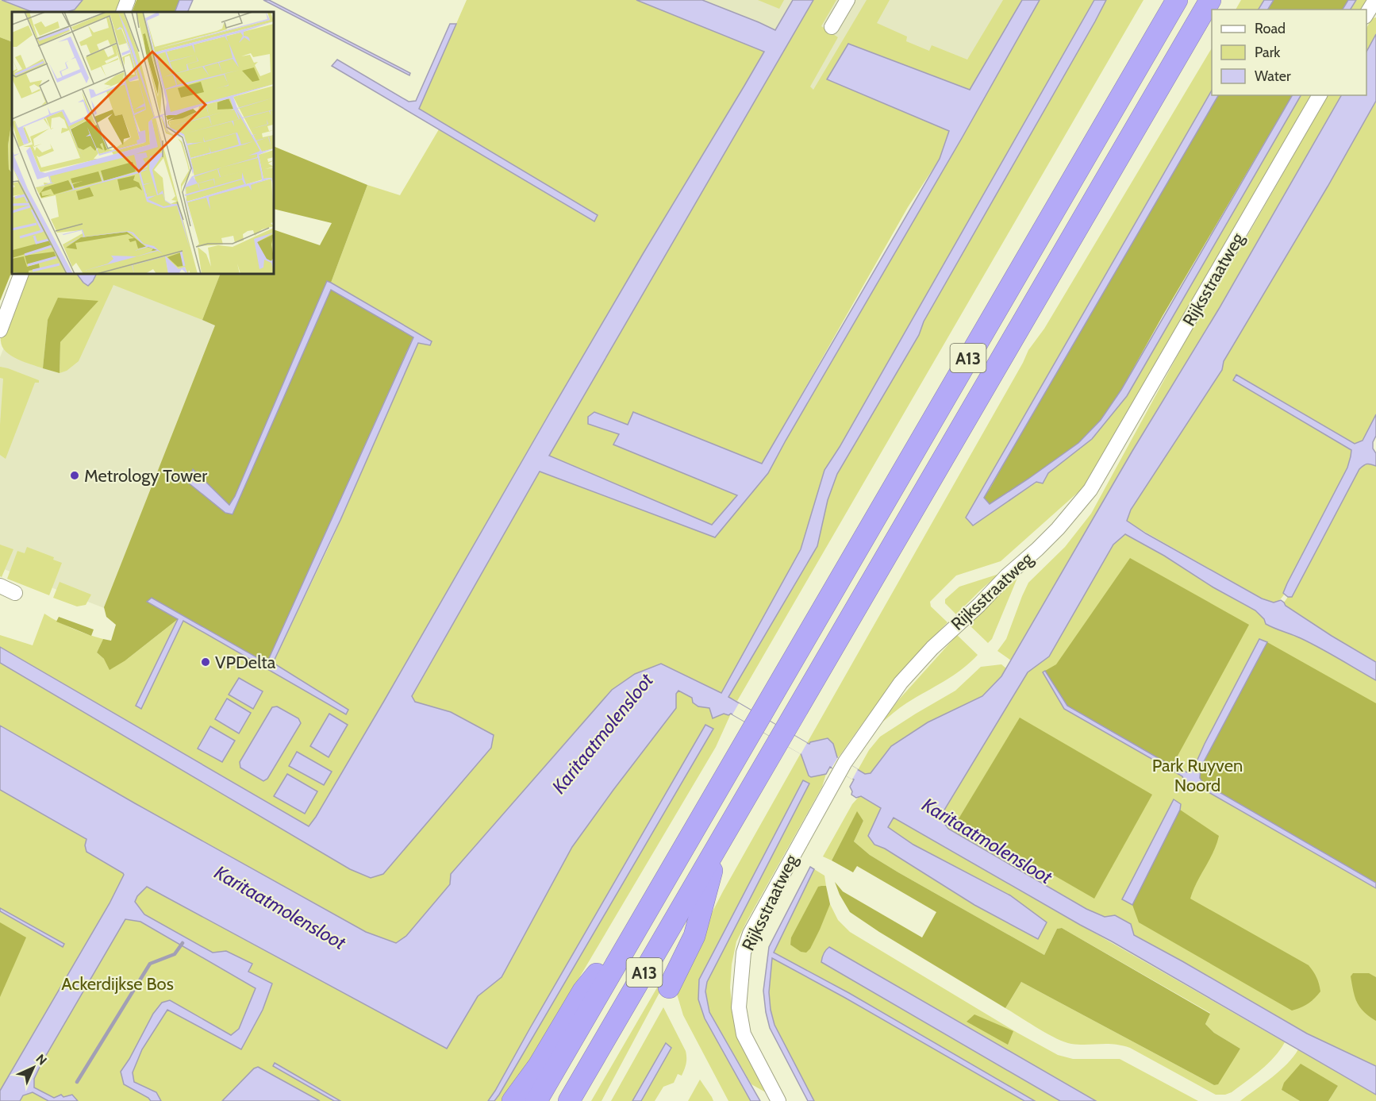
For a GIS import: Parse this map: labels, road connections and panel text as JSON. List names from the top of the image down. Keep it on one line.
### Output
{"streets":{"highway":["A13"],"street":["Rijksstraatweg"]},"water":["Karitaatmolensloot"],"parks":["Park Ruyven Noord","Ackerdijkse Bos"],"places":["Metrology Tower","VPDelta"],"legend":["Road","Park","Water"],"north":"top right"}
